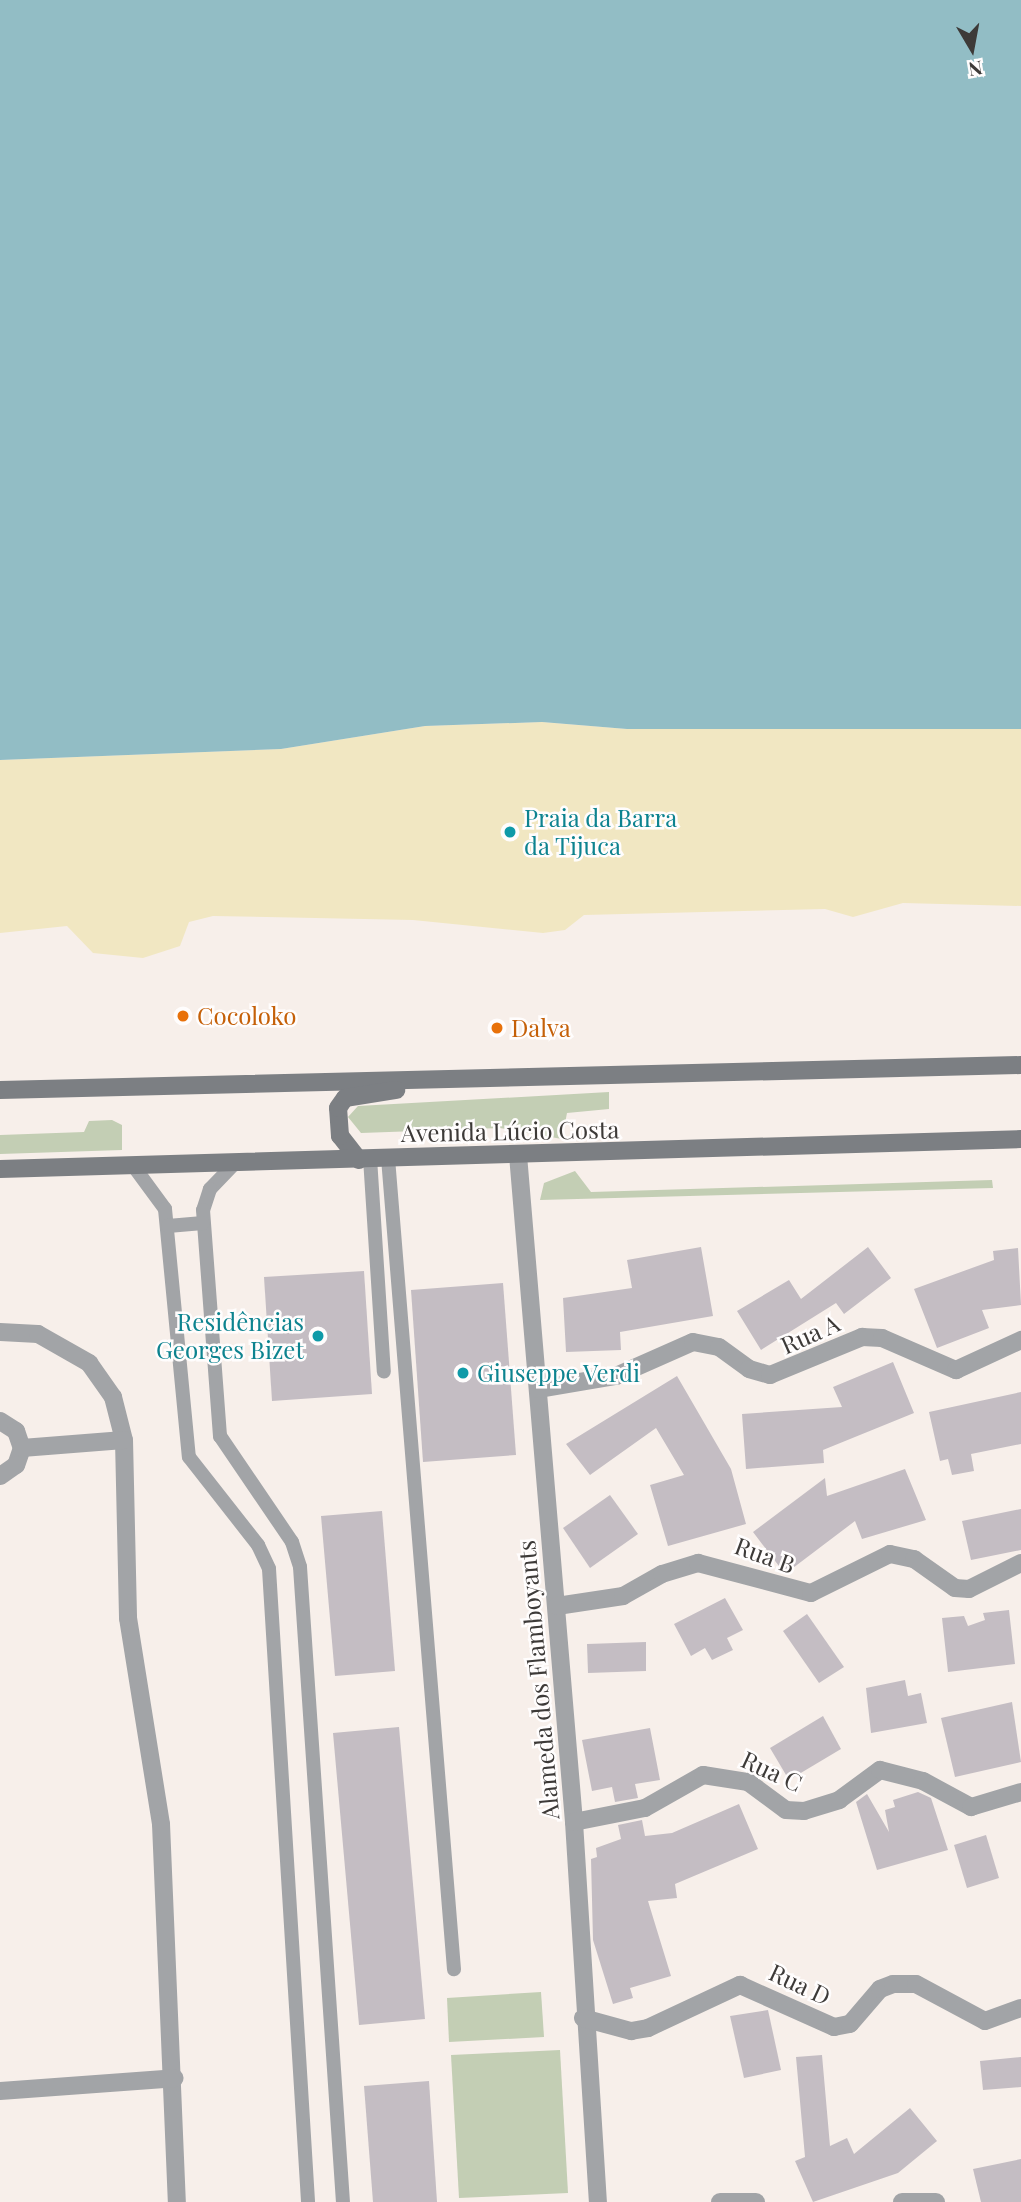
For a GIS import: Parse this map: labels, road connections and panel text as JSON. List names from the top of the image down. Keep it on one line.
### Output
{"streets":{"main road":["Avenida Lúcio Costa"],"street":["Rua A","Rua B","Alameda dos Flamboyants","Rua C","Rua D"]},"crossings":[["Avenida Lúcio Costa","Alameda dos Flamboyants"],["Rua A","Alameda dos Flamboyants"],["Rua B","Alameda dos Flamboyants"],["Alameda dos Flamboyants","Rua C"],["Alameda dos Flamboyants","Rua D"]],"places":["Praia da Barra da Tijuca","Cocoloko","Dalva","Residências Georges Bizet","Giuseppe Verdi"],"north":"bottom"}
